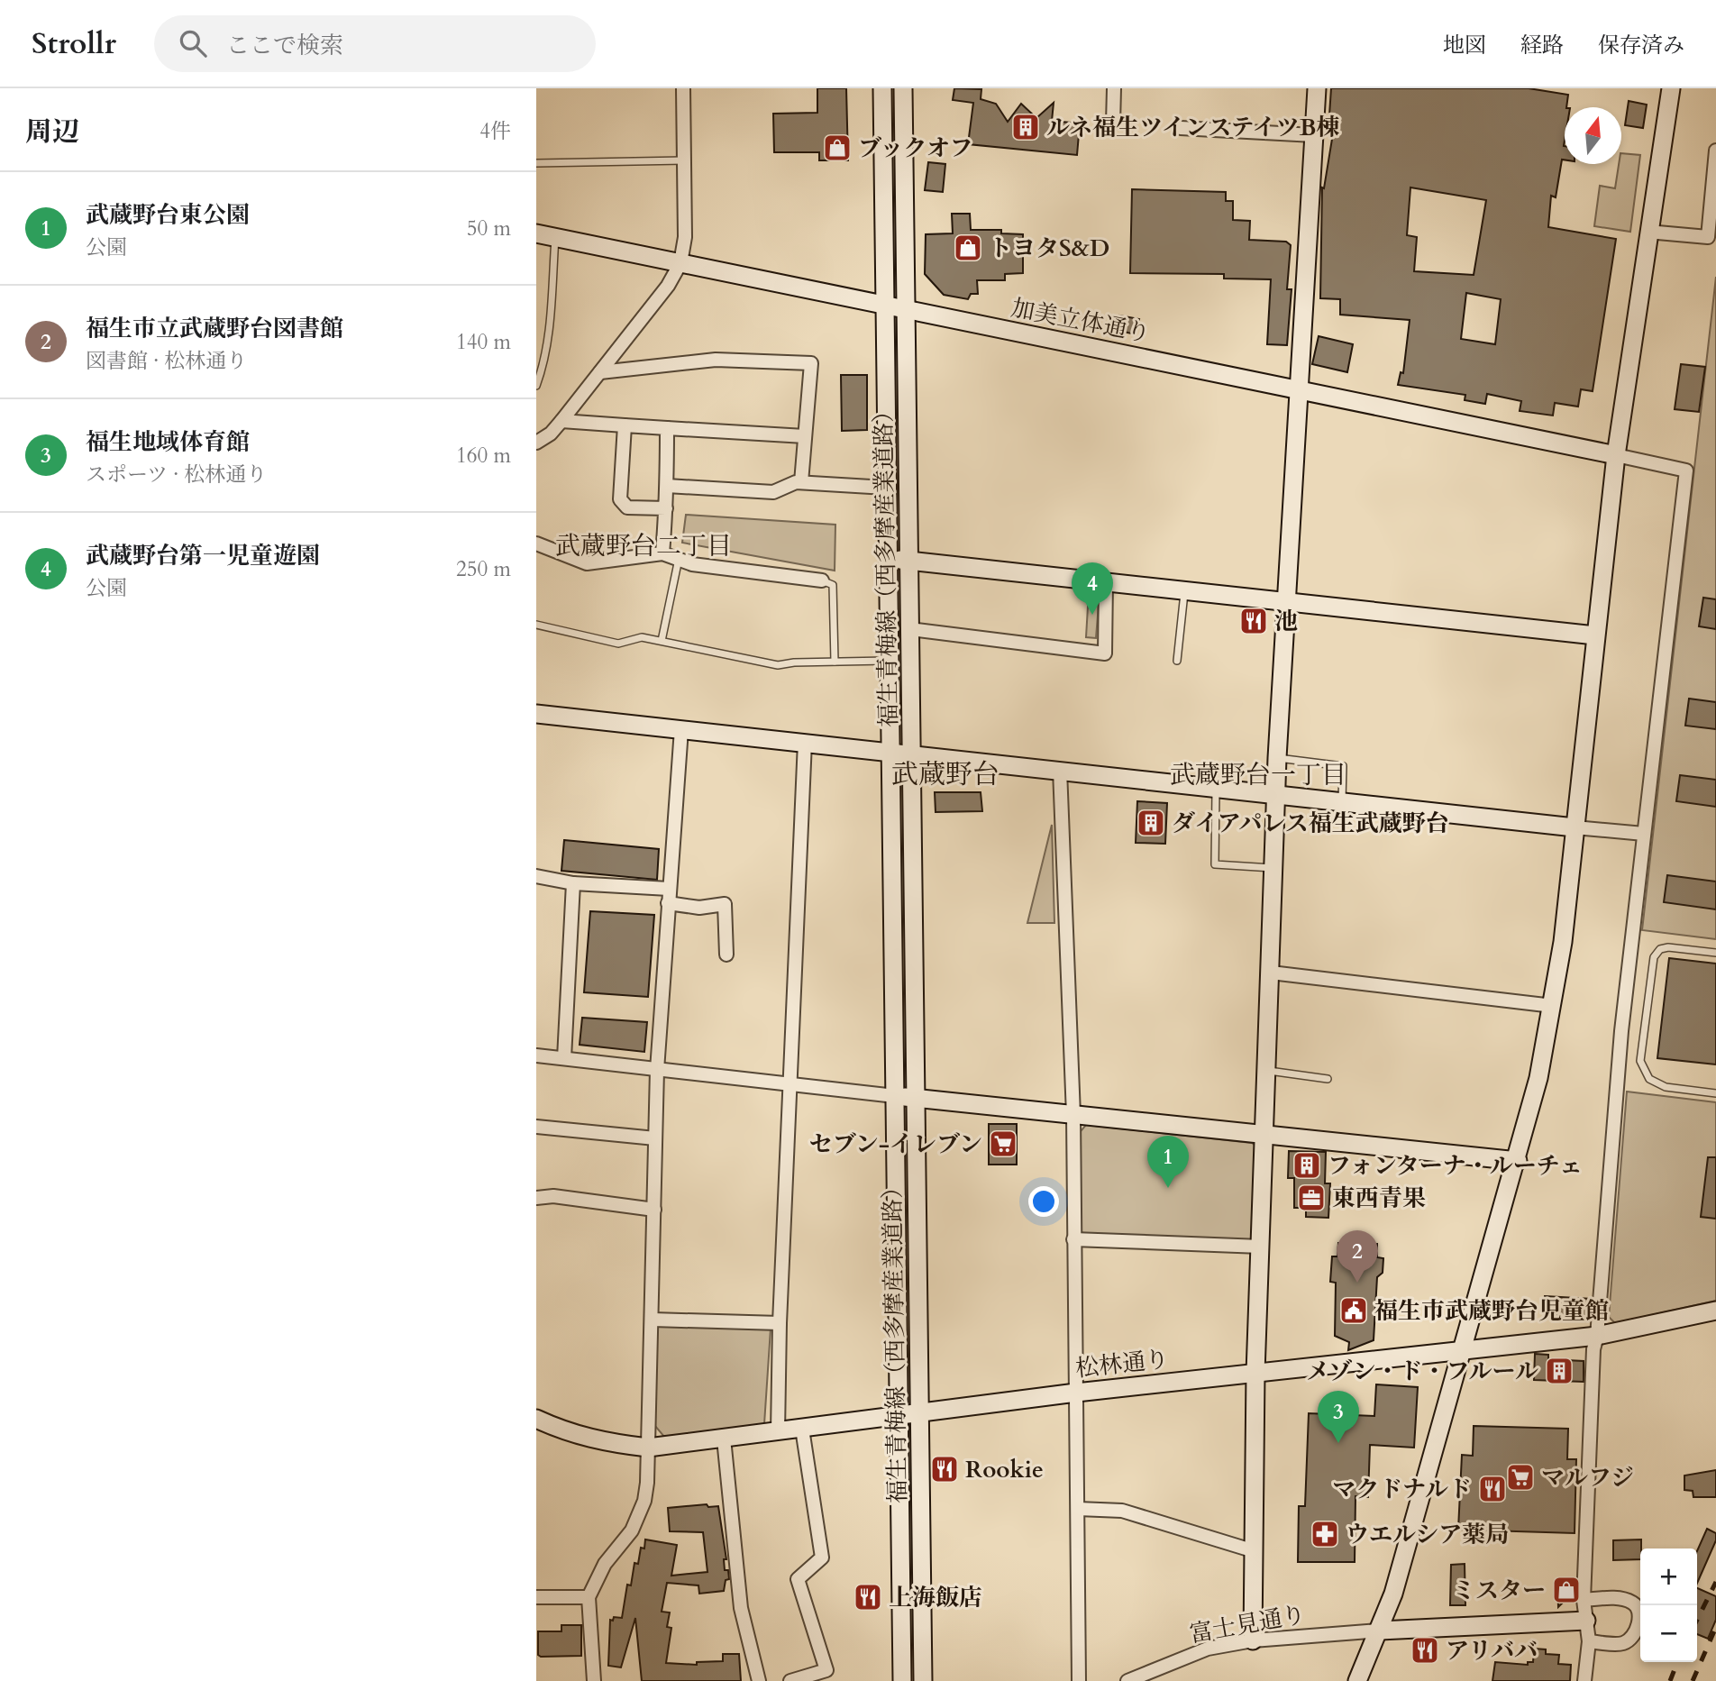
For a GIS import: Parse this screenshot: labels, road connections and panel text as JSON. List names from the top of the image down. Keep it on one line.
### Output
{"streets":{"street":["加美立体通り","福生青梅線（西多摩産業道路）","松林通り","富士見通り"]},"crossings":[["加美立体通り","福生青梅線（西多摩産業道路）"],["福生青梅線（西多摩産業道路）","松林通り"]],"districts":["武蔵野台二丁目","武蔵野台","武蔵野台一丁目"],"places":{"building":["ルネ福生ツインステイツB棟","ダイアパレス福生武蔵野台","フォンターナ・ルーチェ","メゾン・ド・フルール"],"shop":["ブックオフ","トヨタS&D","ミスター"],"restaurant":["池","Rookie","マクドナルド","上海飯店","アリババ"],"supermarket":["セブン-イレブン","マルフジ"],"office":["東西青果"],"public building":["福生市武蔵野台児童館"],"pharmacy":["ウエルシア薬局"]},"north":"top","page":{"header":"Strollr","search":"ここで検索","nav":["地図","経路","保存済み"],"heading":["周辺","4件"],"list":[{"mark":"1","name":"武蔵野台東公園","note":"公園","value":"50 m"},{"mark":"2","name":"福生市立武蔵野台図書館","note":"図書館 · 松林通り","value":"140 m"},{"mark":"3","name":"福生地域体育館","note":"スポーツ · 松林通り","value":"160 m"},{"mark":"4","name":"武蔵野台第一児童遊園","note":"公園","value":"250 m"}],"pins":["4","1","2","3"],"map_buttons":["+","−"]}}
